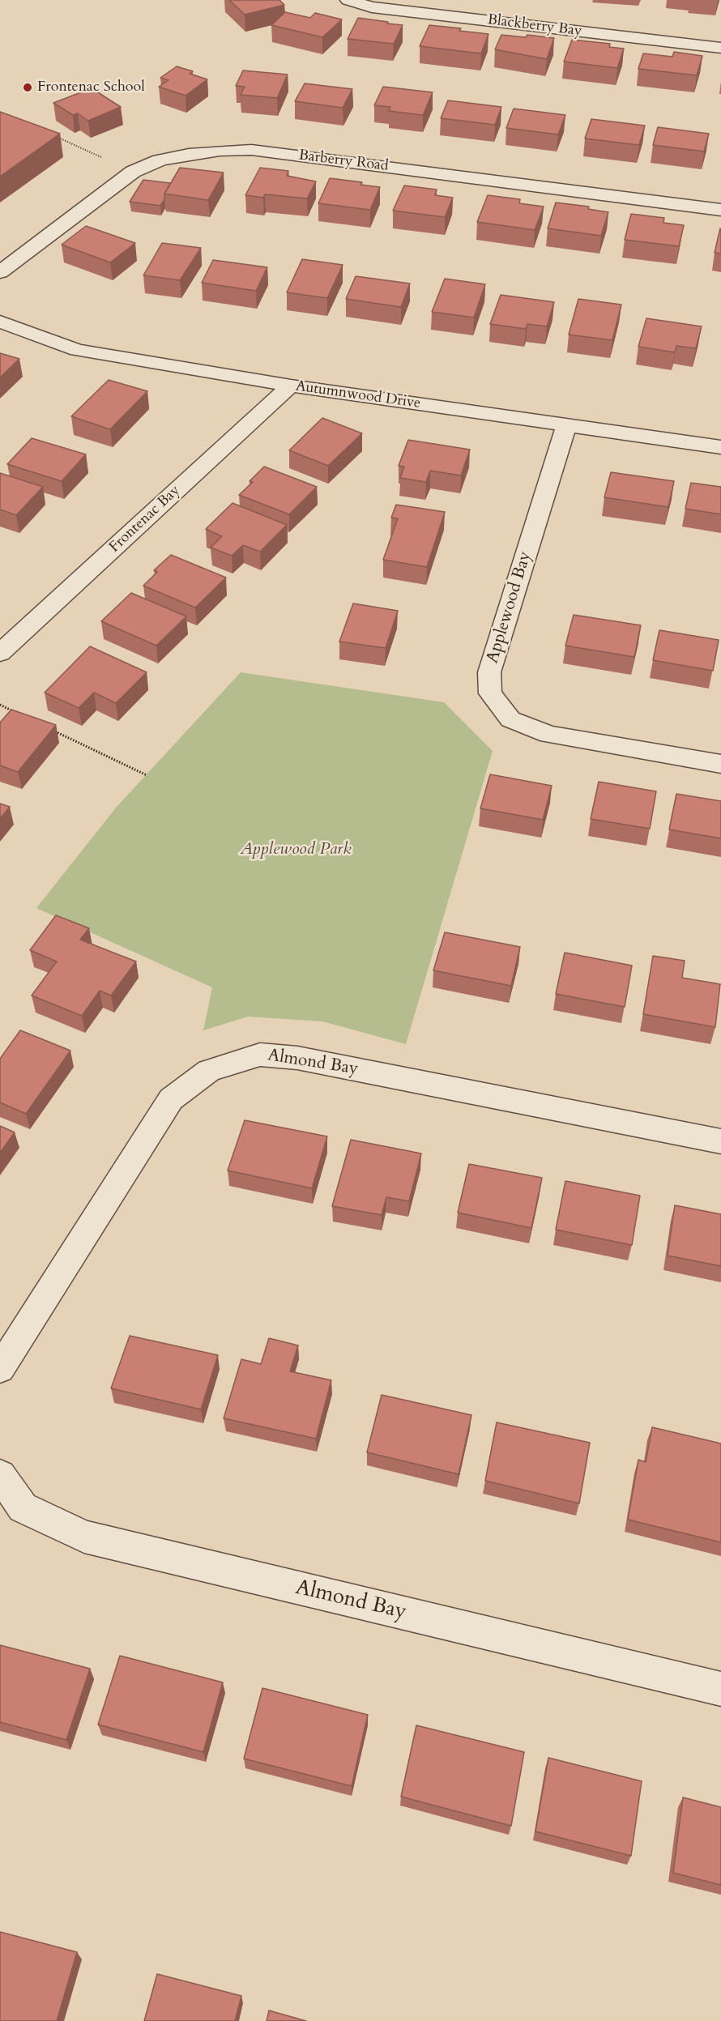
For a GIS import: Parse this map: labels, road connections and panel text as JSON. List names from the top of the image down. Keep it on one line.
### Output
{"streets":{"street":["Blackberry Bay","Barberry Road","Autumnwood Drive","Frontenac Bay","Applewood Bay","Almond Bay"]},"crossings":[["Autumnwood Drive","Frontenac Bay"],["Autumnwood Drive","Applewood Bay"]],"parks":["Applewood Park"],"places":["Frontenac School"]}
